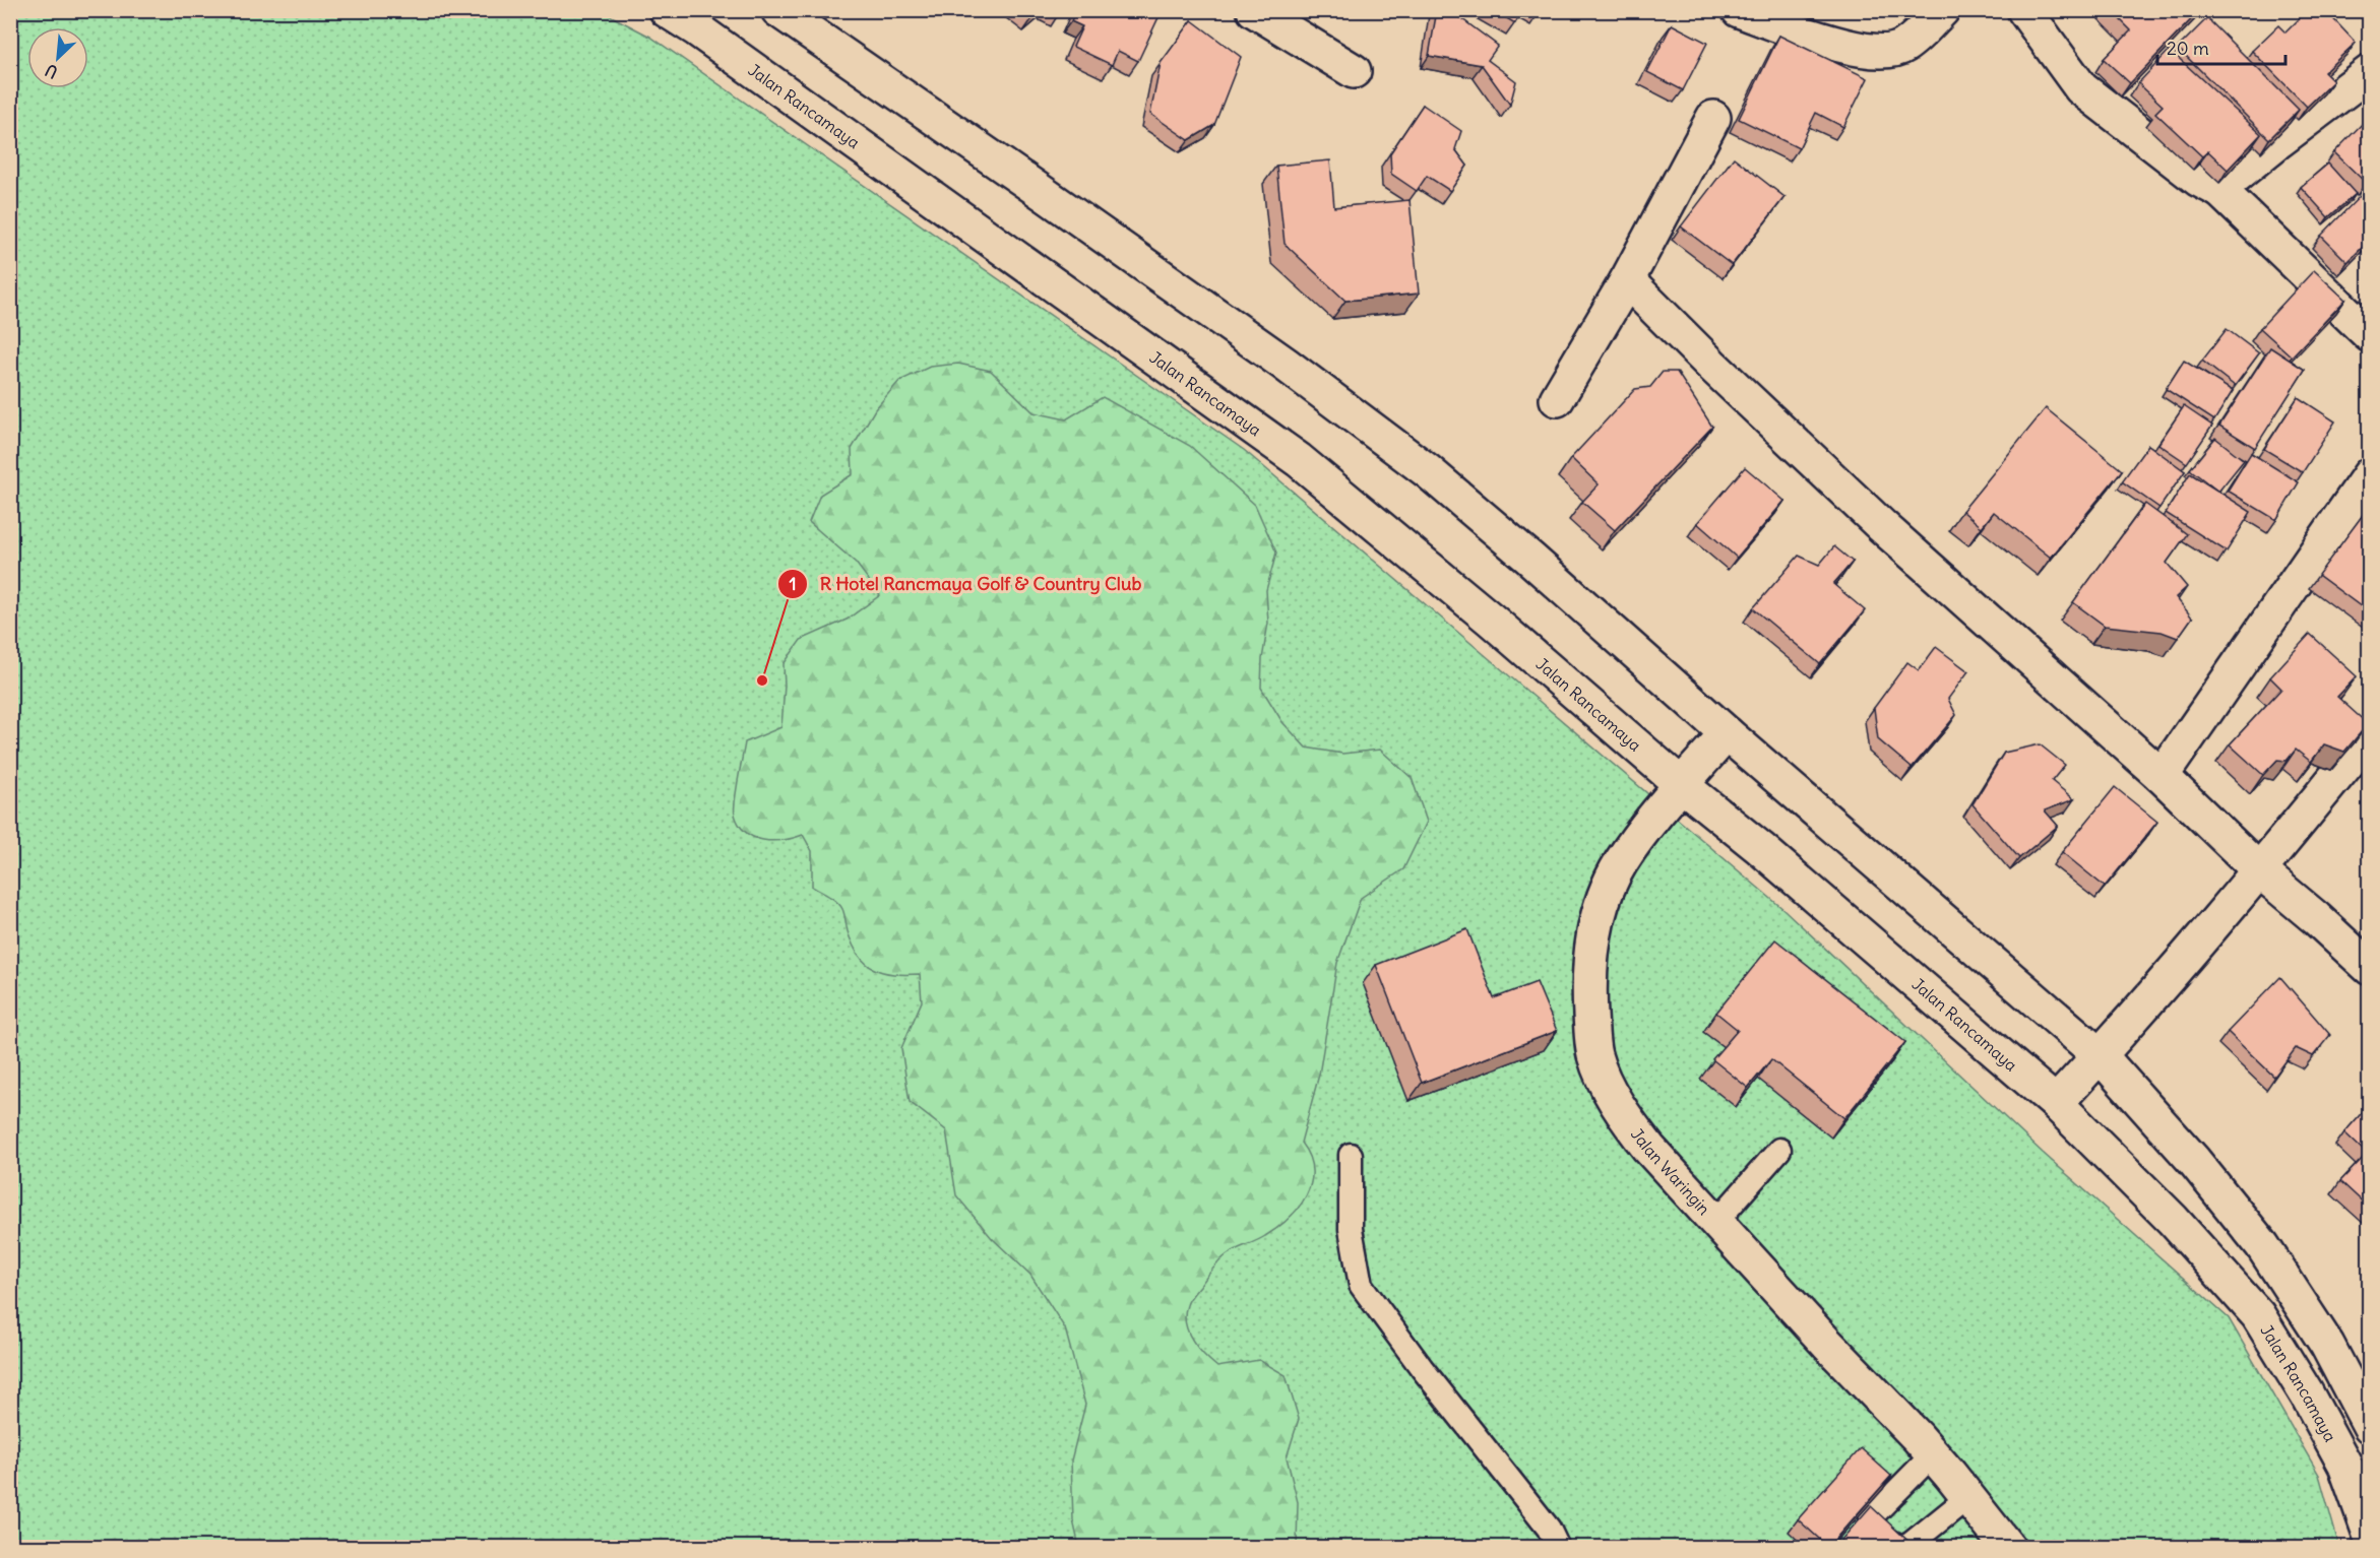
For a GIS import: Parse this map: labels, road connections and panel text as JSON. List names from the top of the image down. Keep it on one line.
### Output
{"streets":{"street":["Jalan Rancamaya","Jalan Waringin"]},"crossings":[["Jalan Rancamaya","Jalan Waringin"]],"places":["R Hotel Rancmaya Golf & Country Club"],"scale_bar":"20 m","north":"bottom left"}
